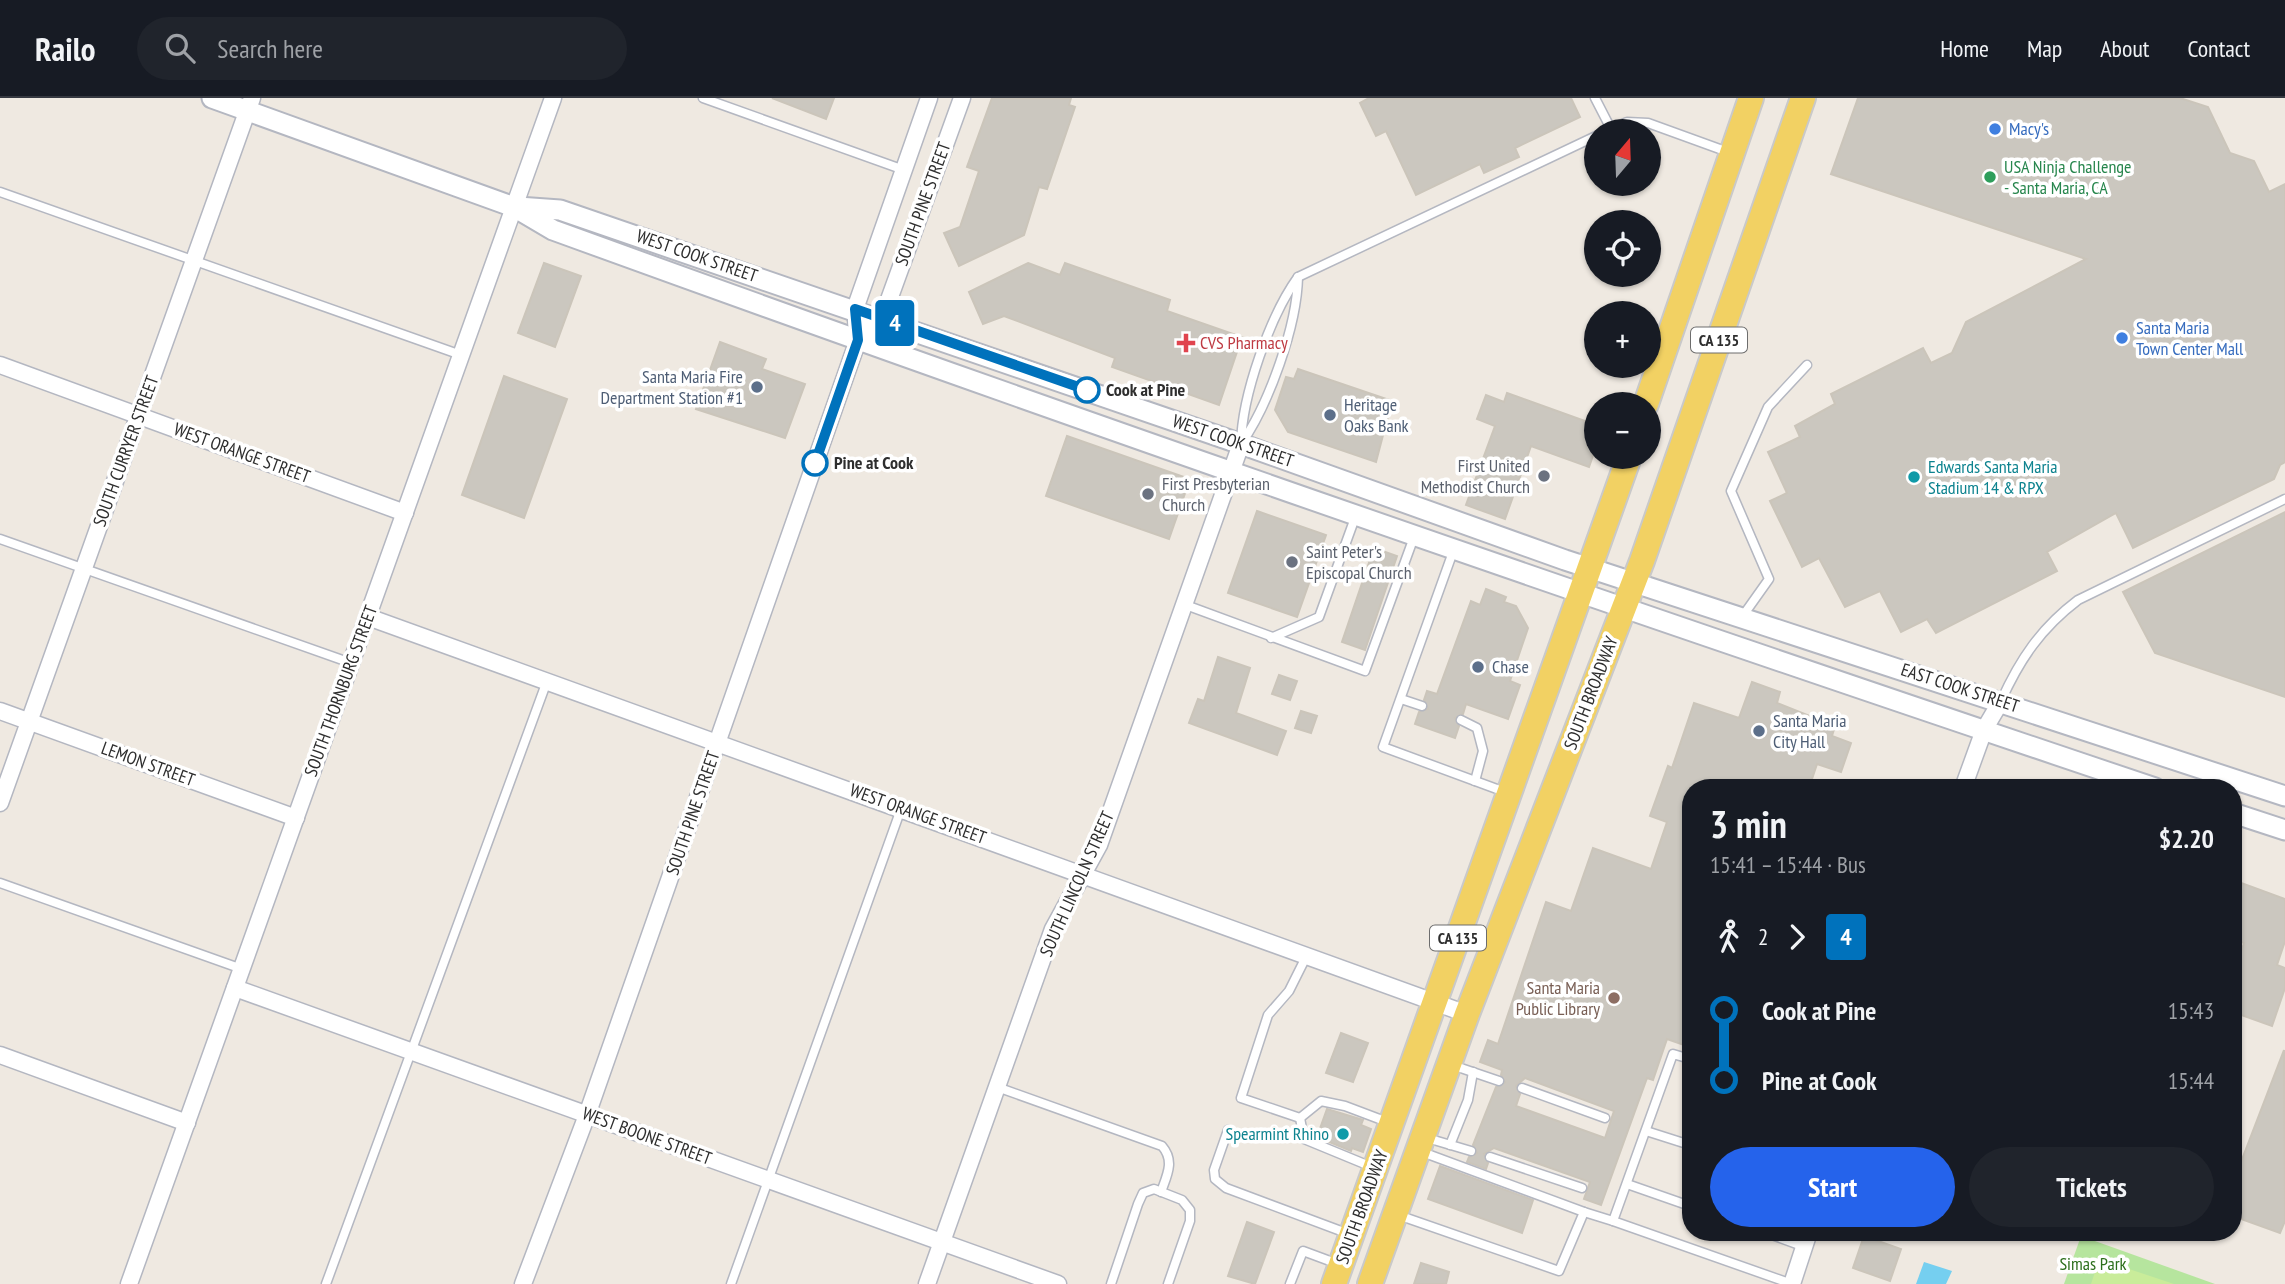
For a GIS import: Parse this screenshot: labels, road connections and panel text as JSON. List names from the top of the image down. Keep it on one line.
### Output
{"streets":{"main road":["CA 135","SOUTH BROADWAY"],"street":["SOUTH PINE STREET","WEST COOK STREET","SOUTH CURRYER STREET","WEST ORANGE STREET","EAST COOK STREET","SOUTH THORNBURG STREET","LEMON STREET","SOUTH LINCOLN STREET","WEST BOONE STREET"]},"crossings":[["SOUTH PINE STREET","WEST COOK STREET"],["SOUTH PINE STREET","WEST ORANGE STREET"],["SOUTH PINE STREET","WEST BOONE STREET"],["WEST COOK STREET","SOUTH CURRYER STREET"],["WEST COOK STREET","EAST COOK STREET"],["WEST COOK STREET","SOUTH THORNBURG STREET"],["WEST COOK STREET","SOUTH BROADWAY"],["WEST COOK STREET","SOUTH LINCOLN STREET"],["SOUTH CURRYER STREET","WEST ORANGE STREET"],["SOUTH CURRYER STREET","LEMON STREET"],["WEST ORANGE STREET","SOUTH THORNBURG STREET"],["WEST ORANGE STREET","SOUTH BROADWAY"],["WEST ORANGE STREET","SOUTH LINCOLN STREET"],["EAST COOK STREET","SOUTH BROADWAY"],["SOUTH THORNBURG STREET","LEMON STREET"],["SOUTH THORNBURG STREET","WEST BOONE STREET"],["SOUTH LINCOLN STREET","WEST BOONE STREET"]],"parks":["Simas Park"],"places":{"other":["Macy's","USA Ninja Challenge - Santa Maria, CA","Santa Maria Town Center Mall","Santa Maria Fire Department Station #1","Cook at Pine","Heritage Oaks Bank","Pine at Cook","First United Methodist Church","Edwards Santa Maria Stadium 14 & RPX","First Presbyterian Church","Saint Peter's Episcopal Church","Chase","Santa Maria City Hall","Santa Maria Public Library","Spearmint Rhino"],"health":["CVS Pharmacy"]},"lines":["bus line 4"],"north":"top","page":{"header":"Railo","search":"Search here","nav":["Home","Map","About","Contact"],"on_map":"4","map_buttons":["+","−"],"heading":["3 min","15:41 – 15:44 · Bus","$2.20"],"legs":["2","4"],"list":[{"name":"Cook at Pine","value":"15:43"},{"name":"Pine at Cook","value":"15:44"}],"buttons":["Start","Tickets"]}}
